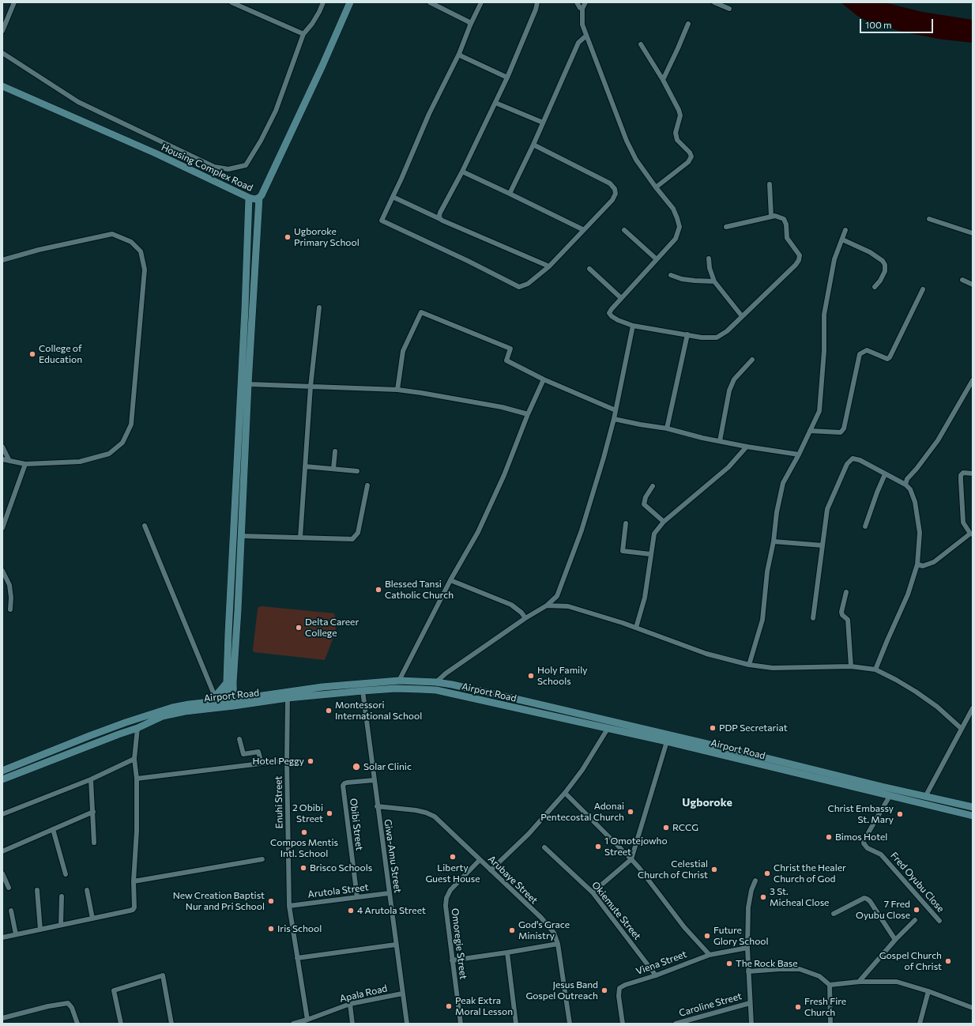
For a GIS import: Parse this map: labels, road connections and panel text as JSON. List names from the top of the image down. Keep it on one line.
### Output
{"streets":{"main road":["Housing Complex Road","Airport Road"],"street":["Enuhi Street","Obibi Street","Giwa-Amu Street","Arubaye Street","Fred Oyubu Close","Arutola Street","Okiemute Street","Omoregie Street","Viena Street","Apala Road","Caroline Street"]},"crossings":[["Airport Road","Enuhi Street"],["Airport Road","Giwa-Amu Street"],["Airport Road","Fred Oyubu Close"],["Enuhi Street","Arutola Street"],["Enuhi Street","Apala Road"],["Obibi Street","Giwa-Amu Street"],["Obibi Street","Arutola Street"],["Giwa-Amu Street","Arubaye Street"],["Giwa-Amu Street","Arutola Street"],["Giwa-Amu Street","Apala Road"],["Arubaye Street","Omoregie Street"],["Okiemute Street","Viena Street"]],"districts":["Ugboroke"],"places":["Ugboroke Primary School","College of Education","Blessed Tansi Catholic Church","Delta Career College","Holy Family Schools","Montessori International School","PDP Secretariat","Hotel Peggy","Solar Clinic","Adonai Pentecostal Church","2 Obibi Street","Christ Embassy St. Mary","RCCG","Compos Mentis Intl. School","Bimos Hotel","1 Omotejowho Street","Liberty Guest House","Brisco Schools","Celestial Church of Christ","Christ the Healer Church of God","3 St. Micheal Close","New Creation Baptist Nur and Pri School","7 Fred Oyubu Close","4 Arutola Street","Iris School","God's Grace Ministry","Future Glory School","Gospel Church of Christ","The Rock Base","Jesus Band Gospel Outreach","Peak Extra Moral Lesson","Fresh Fire Church"],"scale_bar":"100 m"}
